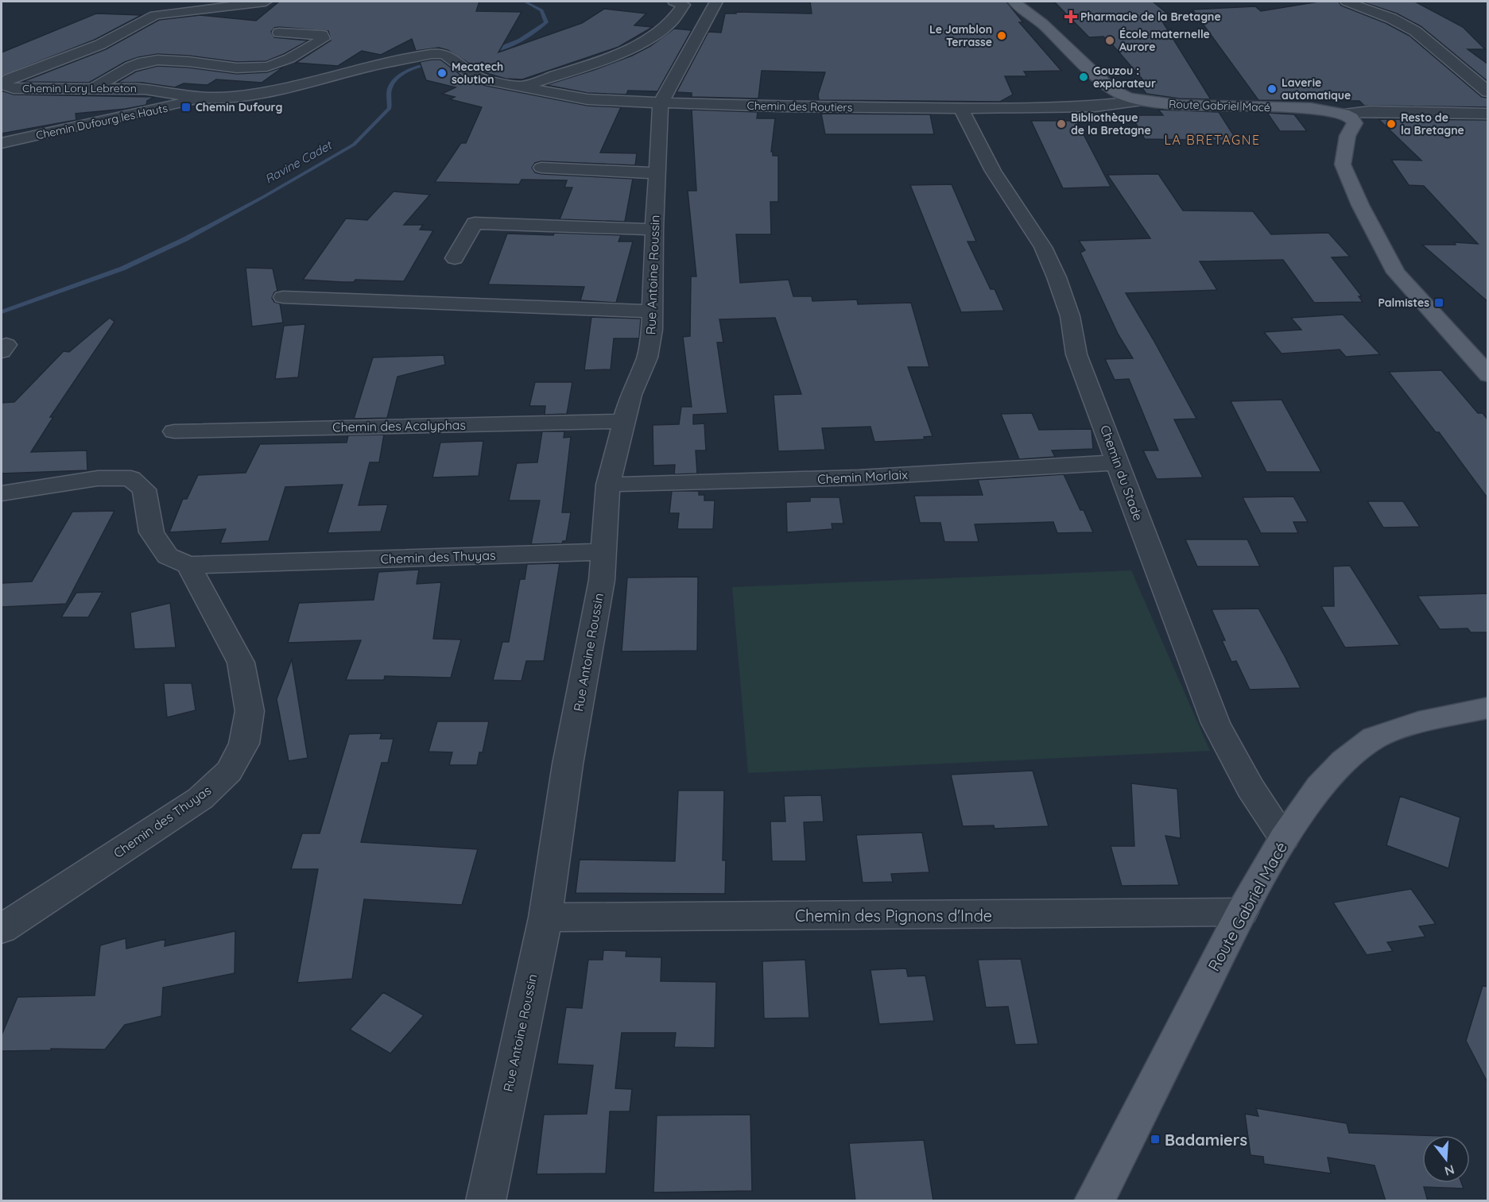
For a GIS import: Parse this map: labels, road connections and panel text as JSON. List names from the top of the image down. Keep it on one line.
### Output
{"streets":{"main road":["Route Gabriel Macé"],"street":["Chemin Lory Lebreton","Chemin des Routiers","Chemin Dufourg les Hauts","Rue Antoine Roussin","Chemin des Acalyphas","Chemin du Stade","Chemin Morlaix","Chemin des Thuyas","Chemin des Pignons d'Inde"]},"crossings":[["Chemin Lory Lebreton","Chemin des Routiers"],["Chemin Lory Lebreton","Chemin Dufourg les Hauts"],["Route Gabriel Macé","Chemin des Routiers"],["Route Gabriel Macé","Chemin du Stade"],["Route Gabriel Macé","Chemin des Pignons d'Inde"],["Chemin des Routiers","Rue Antoine Roussin"],["Chemin des Routiers","Chemin du Stade"],["Rue Antoine Roussin","Chemin des Acalyphas"],["Rue Antoine Roussin","Chemin Morlaix"],["Rue Antoine Roussin","Chemin des Thuyas"],["Rue Antoine Roussin","Chemin des Pignons d'Inde"],["Chemin du Stade","Chemin Morlaix"]],"districts":["LA BRETAGNE"],"water":["Ravine Cadet"],"places":{"health":["Pharmacie de la Bretagne"],"other":["Le Jamblon Terrasse","École maternelle Aurore","Mecatech solution","Gouzou : explorateur","Laverie automatique","Bibliothèque de la Bretagne","Resto de la Bretagne"],"transit":["Chemin Dufourg","Palmistes","Badamiers"]},"north":"bottom"}
